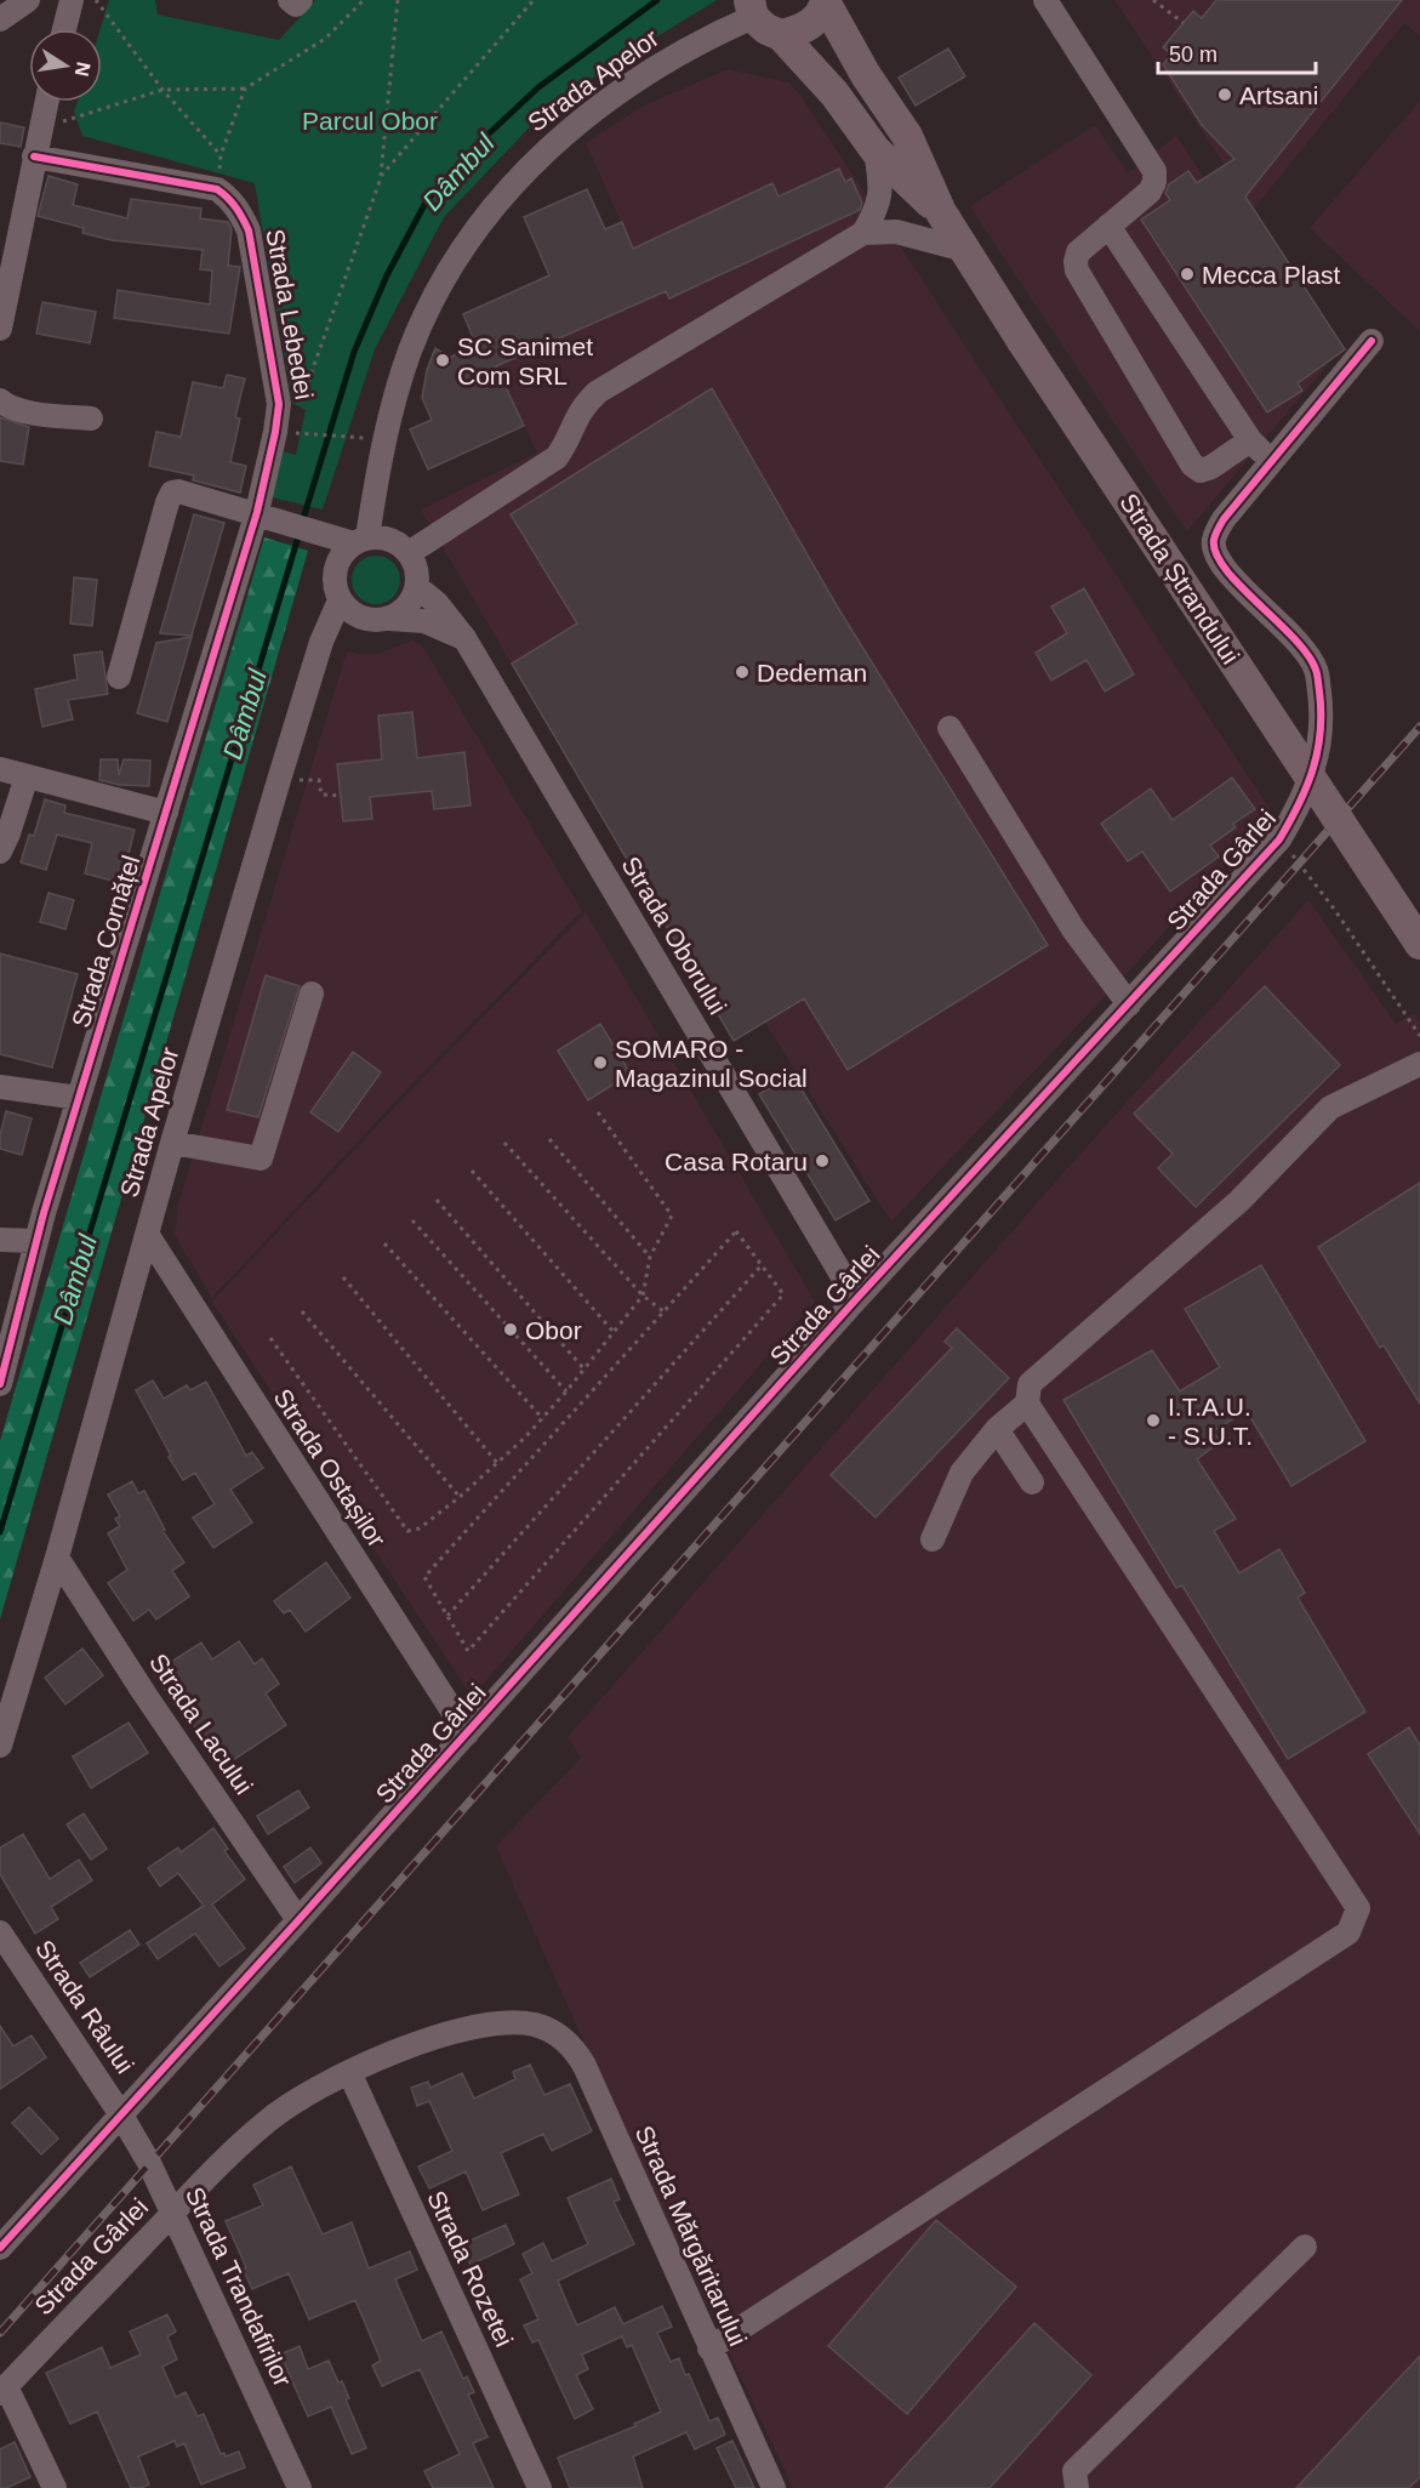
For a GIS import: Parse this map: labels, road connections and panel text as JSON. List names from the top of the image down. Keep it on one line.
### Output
{"streets":{"main road":["Strada Ștrandului"],"street":["Strada Apelor","Strada Lebedei","Strada Gârlei","Strada Oborului","Strada Cornățel","Strada Ostașilor","Strada Lacului","Strada Râului","Strada Mărgăritarului","Strada Rozetei","Strada Trandafirilor"]},"crossings":[["Strada Apelor","Strada Oborului"],["Strada Apelor","Strada Ostașilor"],["Strada Apelor","Strada Lacului"],["Strada Lebedei","Strada Cornățel"],["Strada Gârlei","Strada Oborului"],["Strada Gârlei","Strada Ostașilor"],["Strada Gârlei","Strada Lacului"],["Strada Gârlei","Strada Râului"],["Strada Gârlei","Strada Mărgăritarului"],["Strada Gârlei","Strada Rozetei"],["Strada Gârlei","Strada Trandafirilor"],["Strada Râului","Strada Trandafirilor"]],"water":["Dâmbul"],"parks":["Parcul Obor"],"places":["Artsani","Mecca Plast","SC Sanimet Com SRL","Dedeman","SOMARO - Magazinul Social","Casa Rotaru","Obor","I.T.A.U. - S.U.T."],"scale_bar":"50 m","north":"right"}
